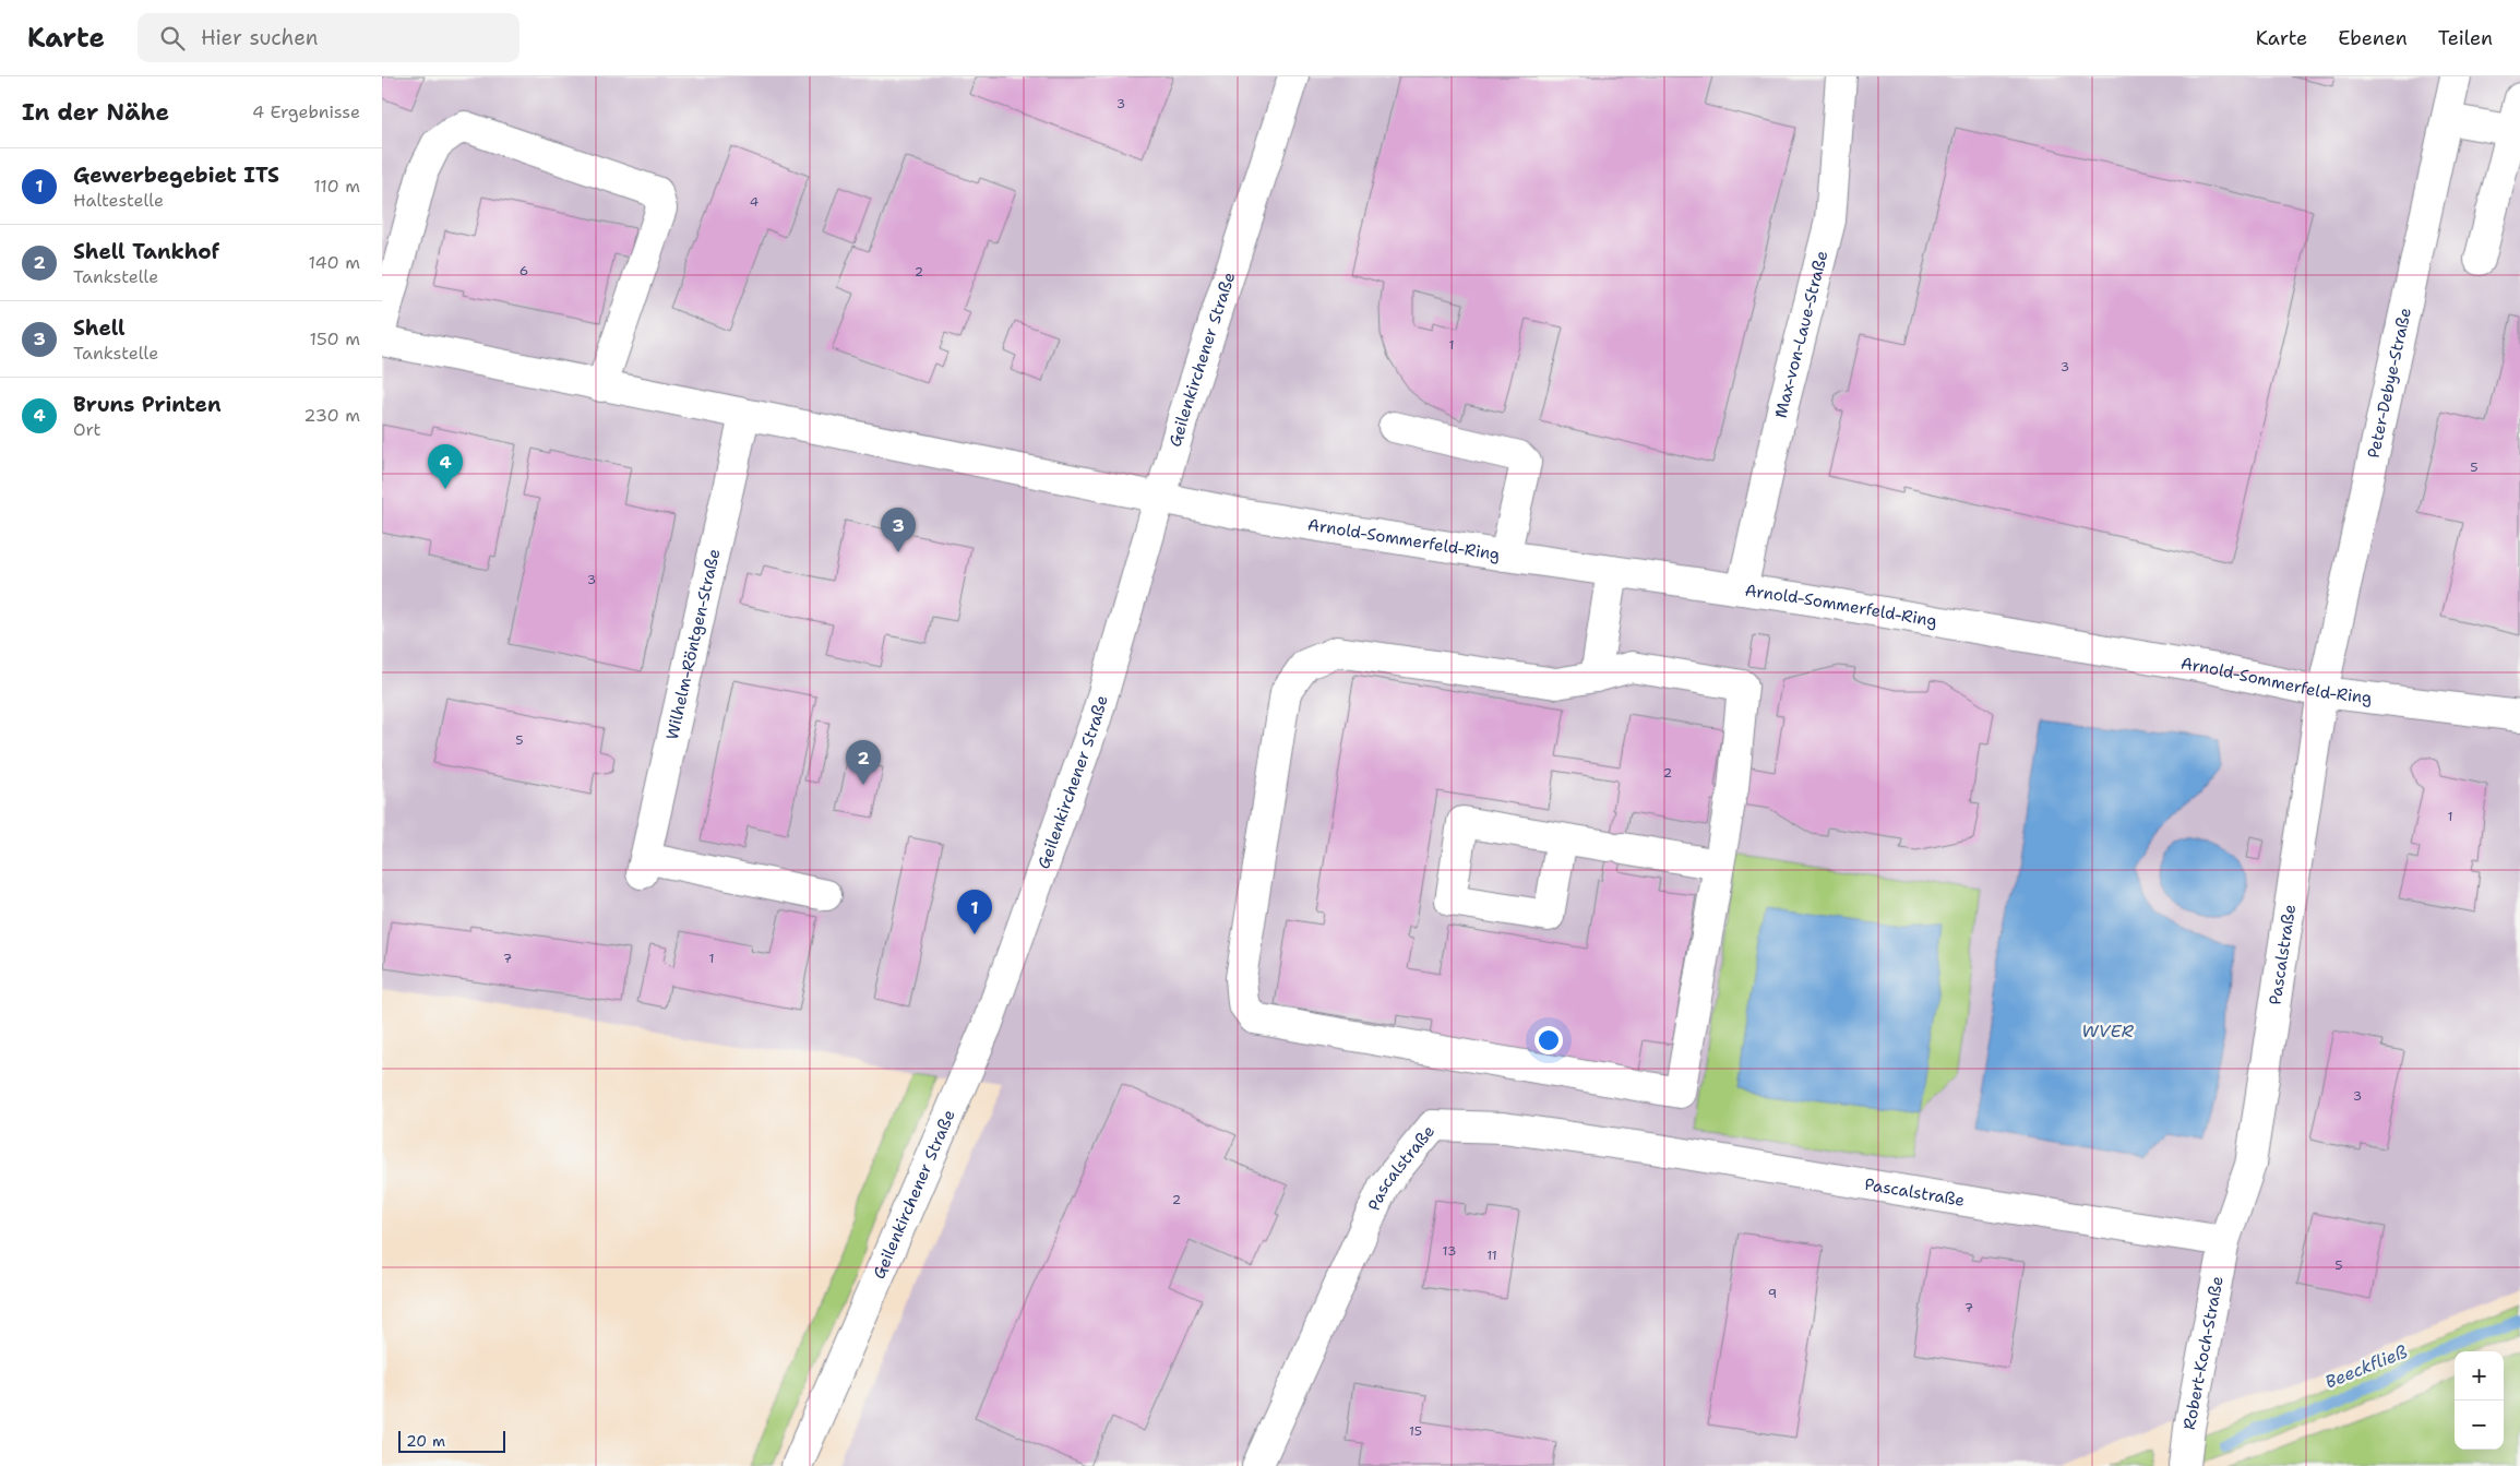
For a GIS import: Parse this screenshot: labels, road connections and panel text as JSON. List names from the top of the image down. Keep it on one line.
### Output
{"streets":{"street":["Max-von-Laue-Straße","Geilenkirchener Straße","Peter-Debye-Straße","Arnold-Sommerfeld-Ring","Wilhelm-Röntgen-Straße","Pascalstraße","Robert-Koch-Straße"]},"crossings":[["Max-von-Laue-Straße","Arnold-Sommerfeld-Ring"],["Geilenkirchener Straße","Arnold-Sommerfeld-Ring"],["Peter-Debye-Straße","Arnold-Sommerfeld-Ring"],["Peter-Debye-Straße","Pascalstraße"],["Arnold-Sommerfeld-Ring","Pascalstraße"],["Pascalstraße","Robert-Koch-Straße"]],"water":["WVER","Beeckfließ"],"house_numbers":["3","4","6","2","1","3","5","3","5","2","1","7","1","3","2","13","11","5","9","7","15"],"scale_bar":"20 m","page":{"header":"Karte","search":"Hier suchen","nav":["Karte","Ebenen","Teilen"],"heading":["In der Nähe","4 Ergebnisse"],"list":[{"mark":"1","name":"Gewerbegebiet ITS","note":"Haltestelle","value":"110 m"},{"mark":"2","name":"Shell Tankhof","note":"Tankstelle","value":"140 m"},{"mark":"3","name":"Shell","note":"Tankstelle","value":"150 m"},{"mark":"4","name":"Bruns Printen","note":"Ort","value":"230 m"}],"pins":["4","3","2","1"],"map_buttons":["+","−"],"scale":"20 m"}}
